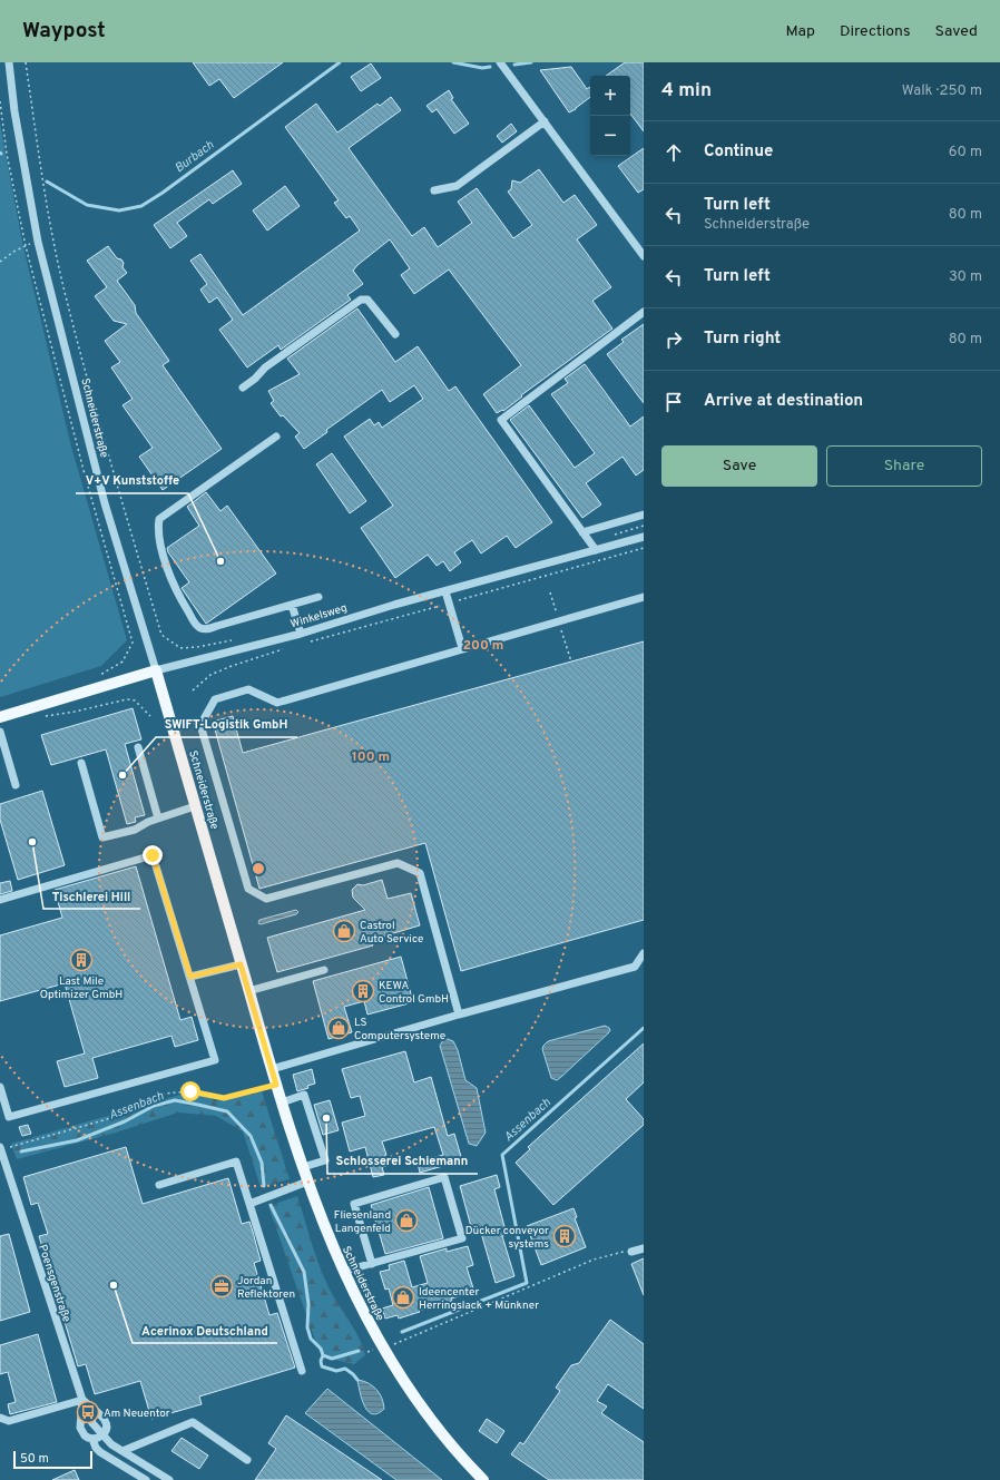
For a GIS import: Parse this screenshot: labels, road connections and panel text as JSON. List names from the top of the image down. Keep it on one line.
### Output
{"streets":{"main road":["Schneiderstraße","Winkelsweg"],"street":["Poensgenstraße"]},"crossings":[["Schneiderstraße","Winkelsweg"]],"water":["Burbach","Assenbach"],"places":{"other":["V+V Kunststoffe","SWIFT-Logistik GmbH","Tischlerei Hill","Schlosserei Schiemann","Acerinox Deutschland"],"shop":["Castrol Auto Service","LS Computersysteme","Fliesenland Langenfeld","Ideencenter Herringslack + Münkner"],"building":["Last Mile Optimizer GmbH","KEWA Control GmbH","Dücker conveyor systems"],"office":["Jordan Reflektoren"],"bus stop":["Am Neuentor"]},"scale_bar":"50 m","page":{"header":"Waypost","nav":["Map","Directions","Saved"],"heading":["4 min","Walk · 250 m"],"map_buttons":["+","−"],"list":[["Continue","60 m"],["Turn left","Schneiderstraße","80 m"],["Turn left","30 m"],["Turn right","80 m"],"Arrive at destination"],"buttons":["Save","Share"],"scale":"50 m"},"rings":["200 m","100 m"]}
